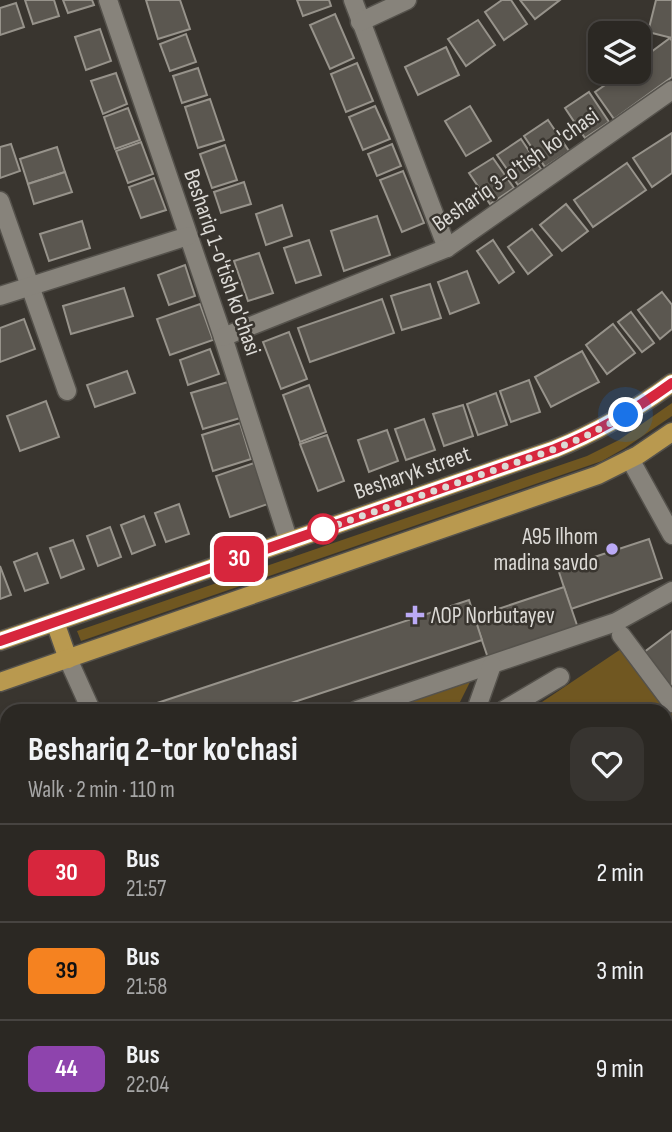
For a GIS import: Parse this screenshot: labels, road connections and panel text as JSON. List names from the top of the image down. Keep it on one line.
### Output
{"streets":{"main road":["Besharyk street"],"street":["Beshariq 3-o'tish ko'chasi","Beshariq 1-o'tish ko'chasi"]},"crossings":[["Beshariq 3-o'tish ko'chasi","Beshariq 1-o'tish ko'chasi"],["Beshariq 1-o'tish ko'chasi","Besharyk street"]],"places":{"other":["A95 Ilhom madina savdo"],"health":["ЛОР Norbutayev"]},"lines":["bus line 30"],"page":{"on_map":"30","heading":["Beshariq 2-tor ko'chasi","Walk · 2 min · 110 m"],"list":[{"mark":"30","name":"Bus","note":"21:57","value":"2 min"},{"mark":"39","name":"Bus","note":"21:58","value":"3 min"},{"mark":"44","name":"Bus","note":"22:04","value":"9 min"}]}}
